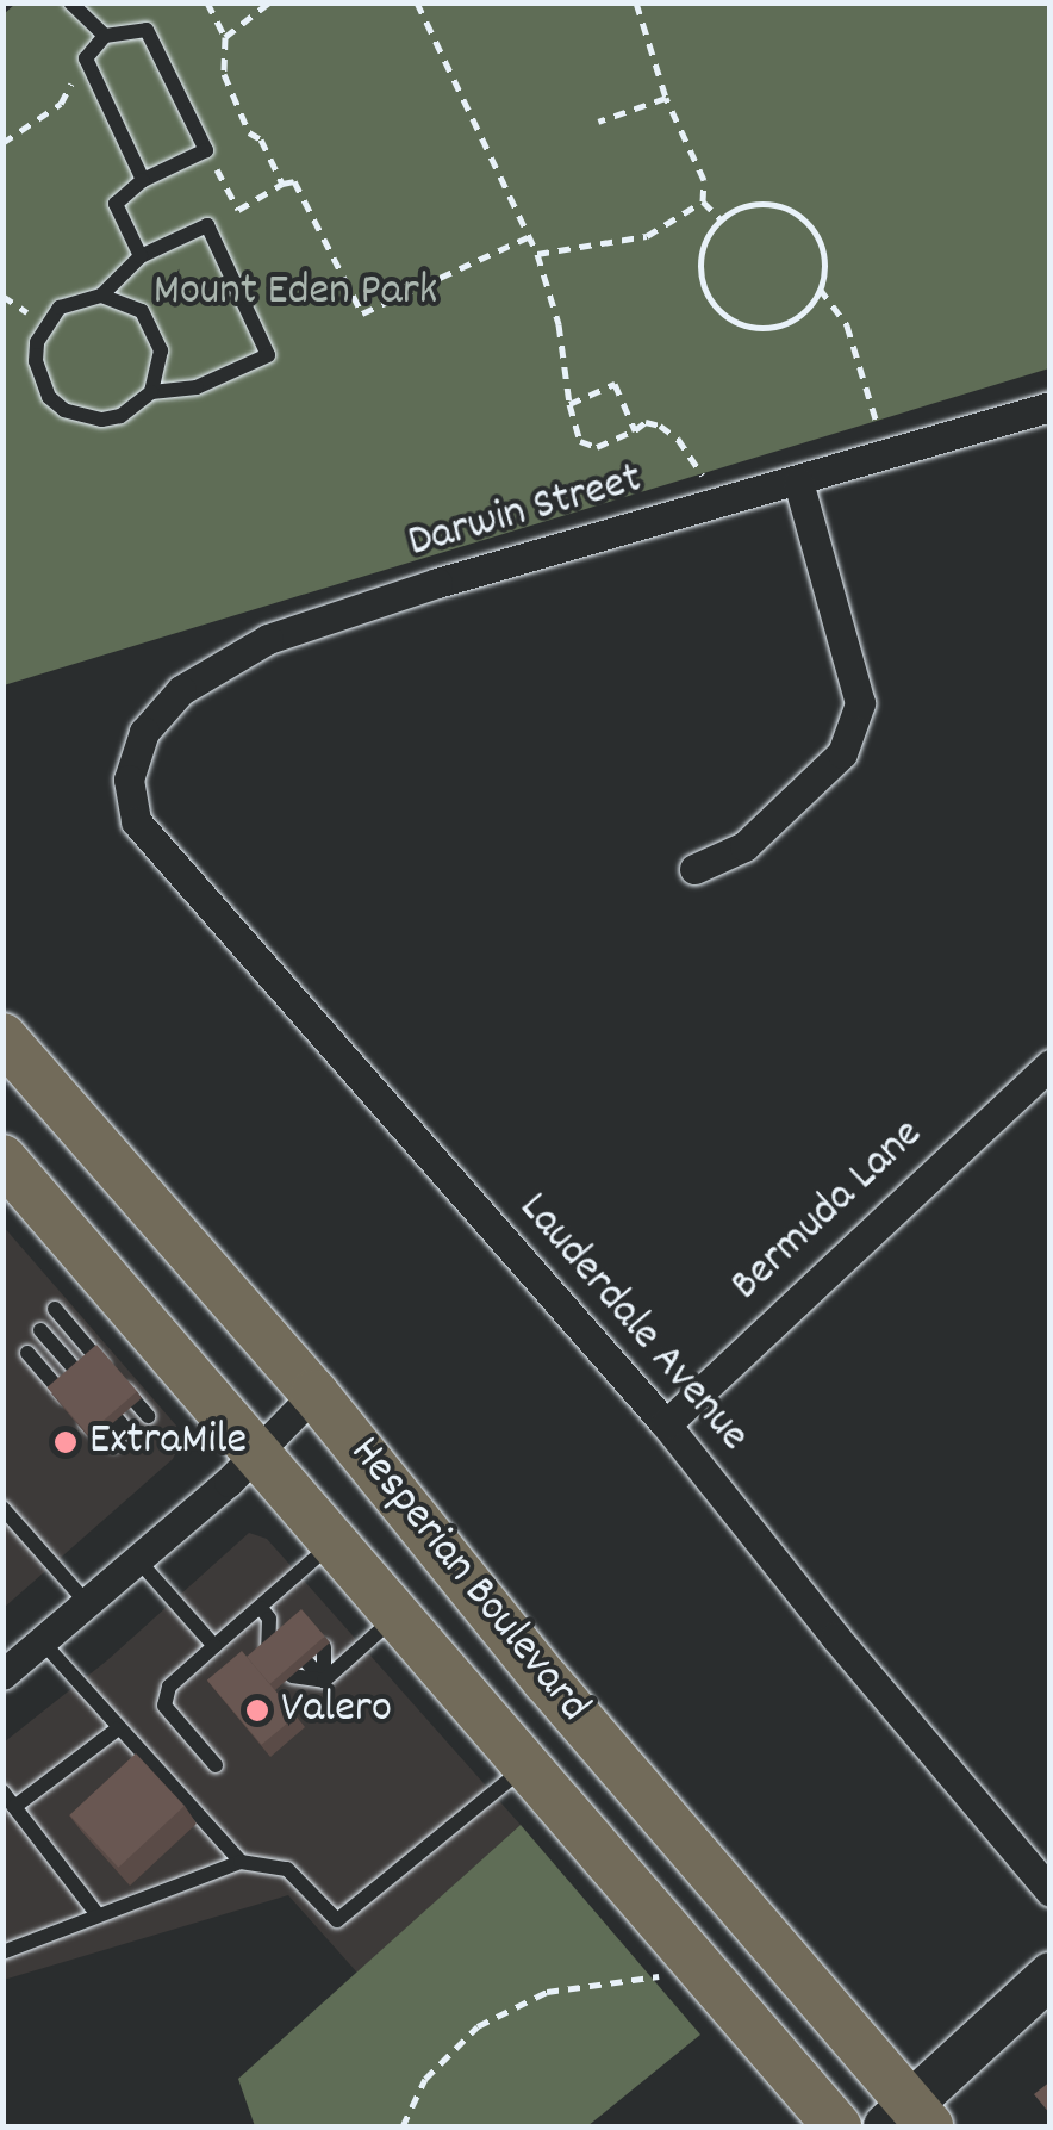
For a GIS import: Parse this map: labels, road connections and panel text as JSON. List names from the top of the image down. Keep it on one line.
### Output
{"streets":{"main road":["Hesperian Boulevard"],"street":["Darwin Street","Bermuda Lane","Lauderdale Avenue"]},"crossings":[["Darwin Street","Lauderdale Avenue"],["Bermuda Lane","Lauderdale Avenue"]],"parks":["Mount Eden Park"],"places":["ExtraMile","Valero"]}
